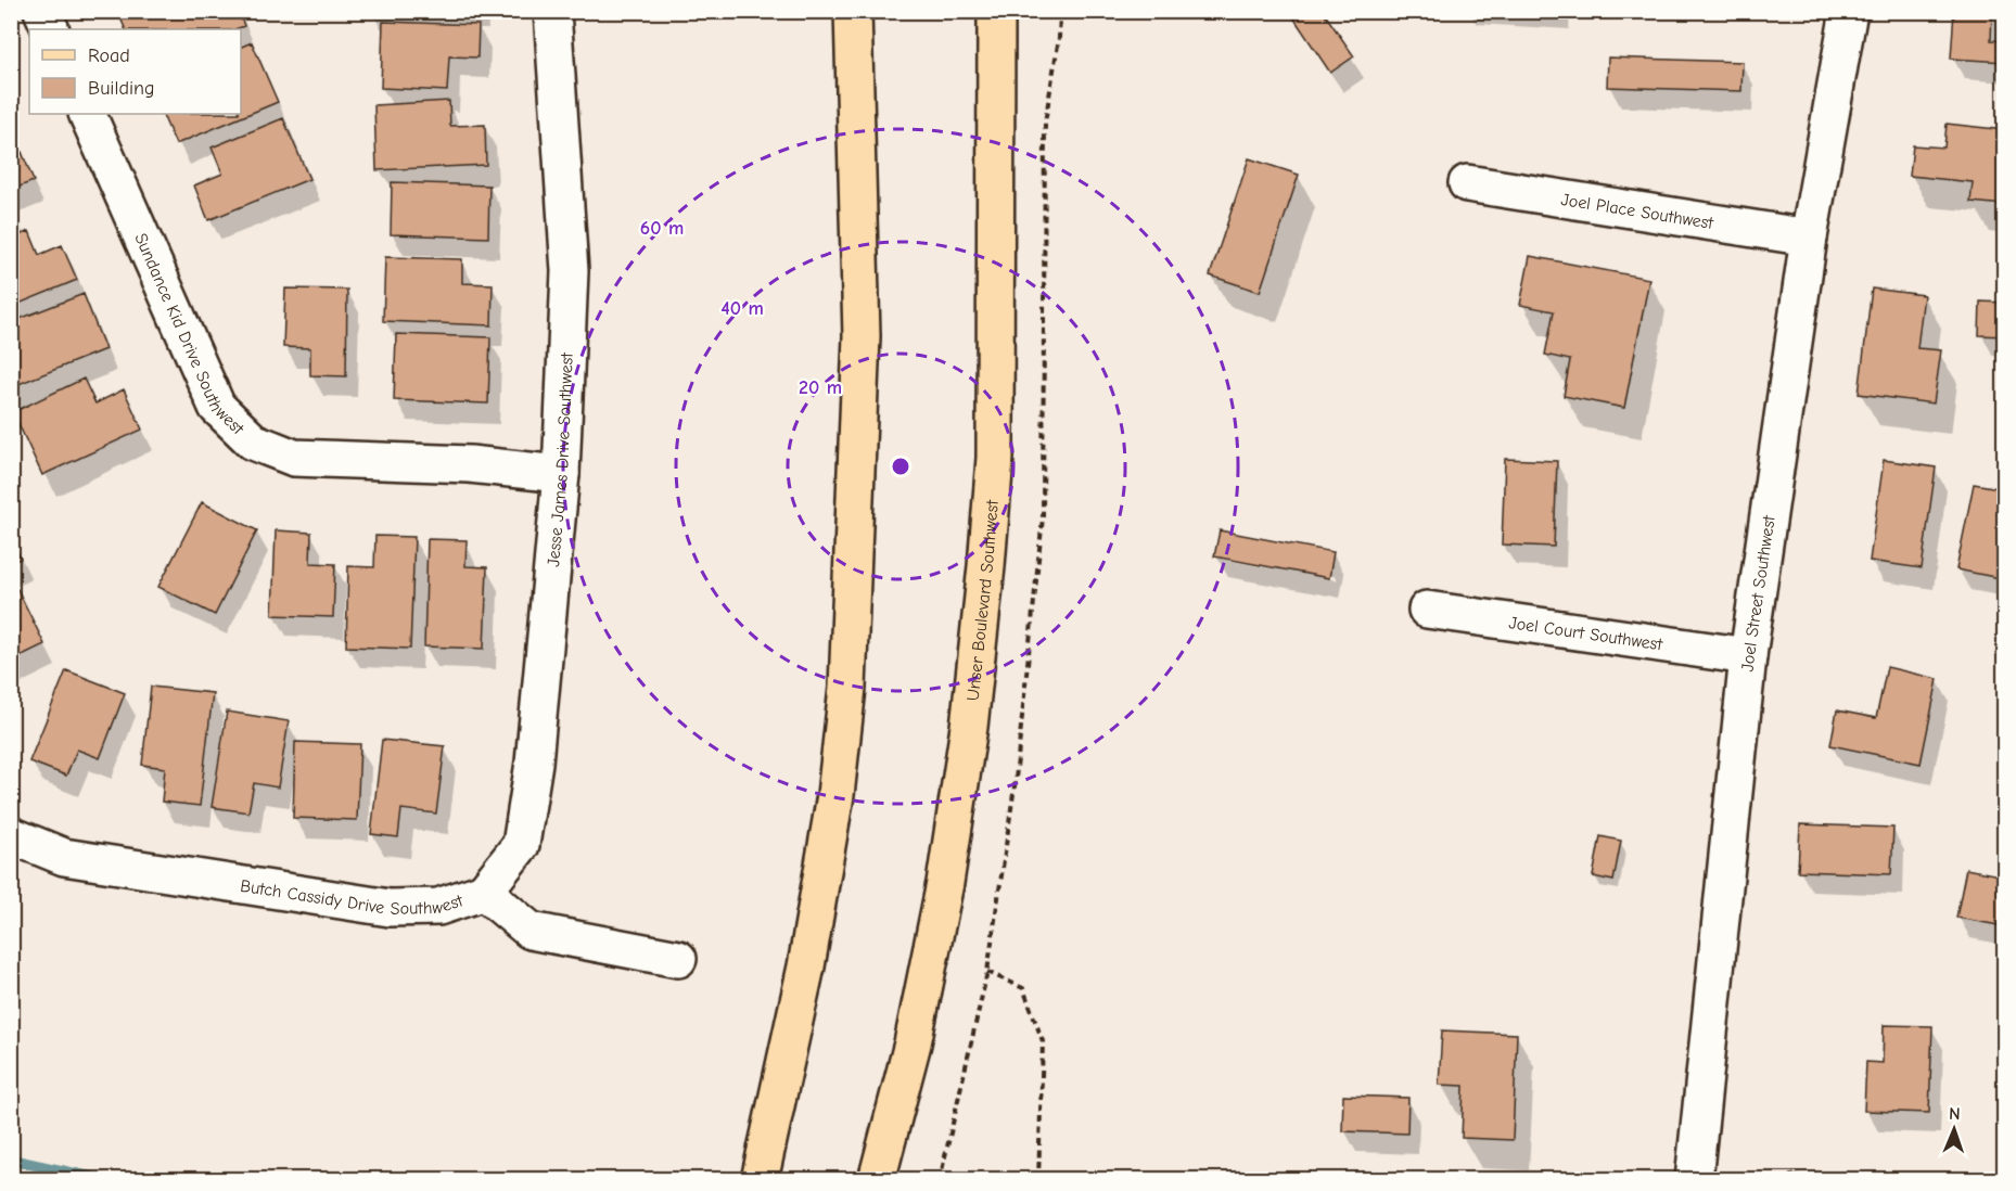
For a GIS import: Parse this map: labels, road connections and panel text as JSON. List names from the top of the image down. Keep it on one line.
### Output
{"streets":{"main road":["Unser Boulevard Southwest"],"street":["Joel Place Southwest","Sundance Kid Drive Southwest","Jesse James Drive Southwest","Joel Street Southwest","Joel Court Southwest","Butch Cassidy Drive Southwest"]},"crossings":[["Joel Place Southwest","Joel Street Southwest"],["Sundance Kid Drive Southwest","Jesse James Drive Southwest"],["Jesse James Drive Southwest","Butch Cassidy Drive Southwest"],["Joel Street Southwest","Joel Court Southwest"]],"legend":["Road","Building"],"north":"top","rings":["60 m","40 m","20 m"]}
